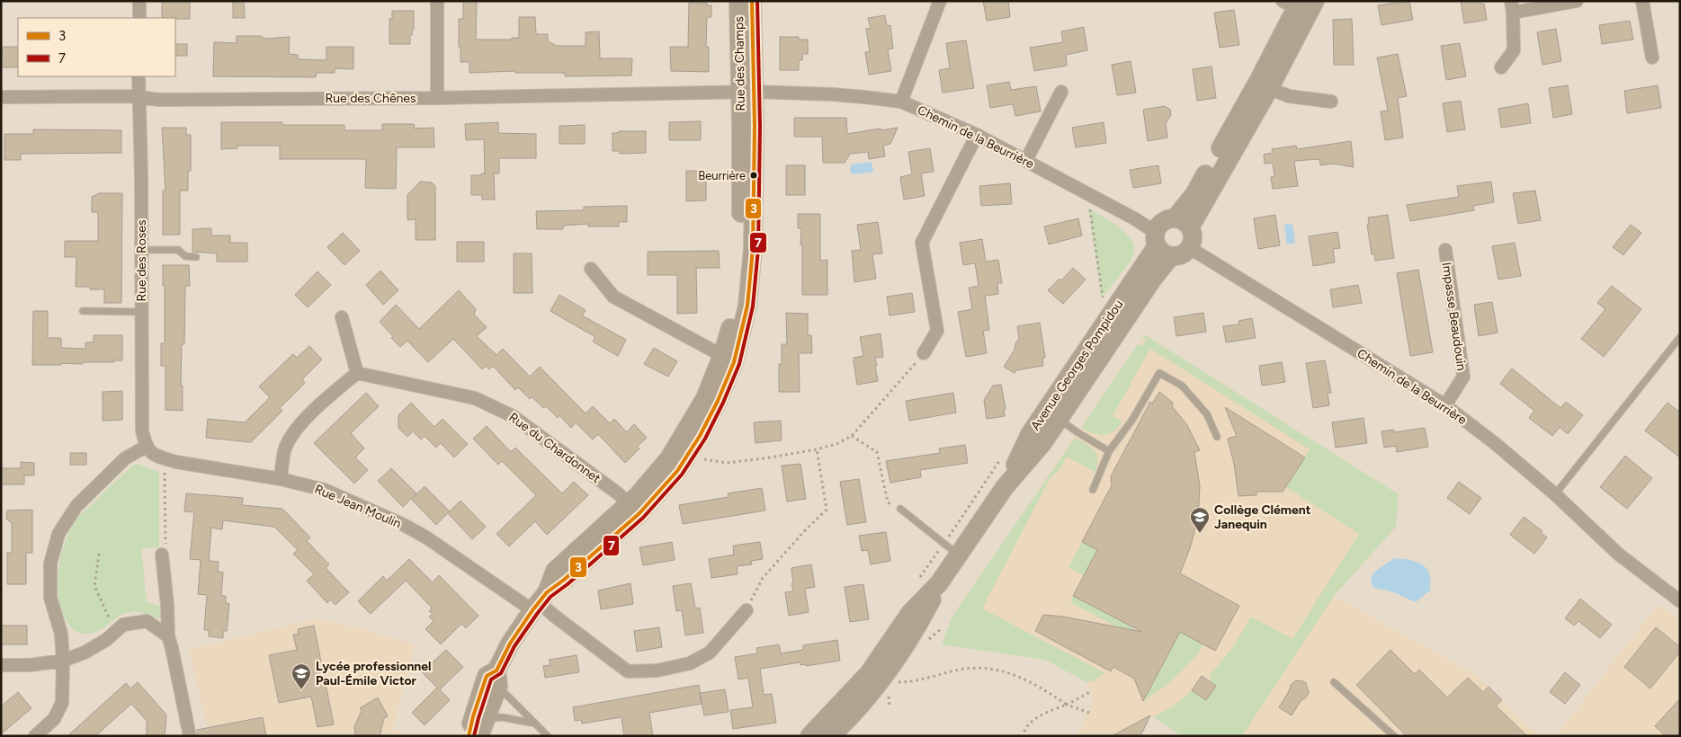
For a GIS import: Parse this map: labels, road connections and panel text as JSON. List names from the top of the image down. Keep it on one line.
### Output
{"streets":{"street":["Rue des Champs","Rue des Chênes","Chemin de la Beurrière","Rue des Roses","Impasse Beaudouin","Avenue Georges Pompidou","Rue du Chardonnet","Rue Jean Moulin"]},"crossings":[["Rue des Champs","Rue des Chênes"],["Rue des Champs","Chemin de la Beurrière"],["Rue des Chênes","Chemin de la Beurrière"],["Rue des Chênes","Rue des Roses"],["Chemin de la Beurrière","Impasse Beaudouin"],["Chemin de la Beurrière","Avenue Georges Pompidou"],["Rue des Roses","Rue Jean Moulin"]],"places":{"other":["Beurrière"],"school or university":["Collège Clément Janequin","Lycée professionnel Paul-Émile Victor"]},"lines":["transit line 3","transit line 7"],"legend":["3","7"]}
